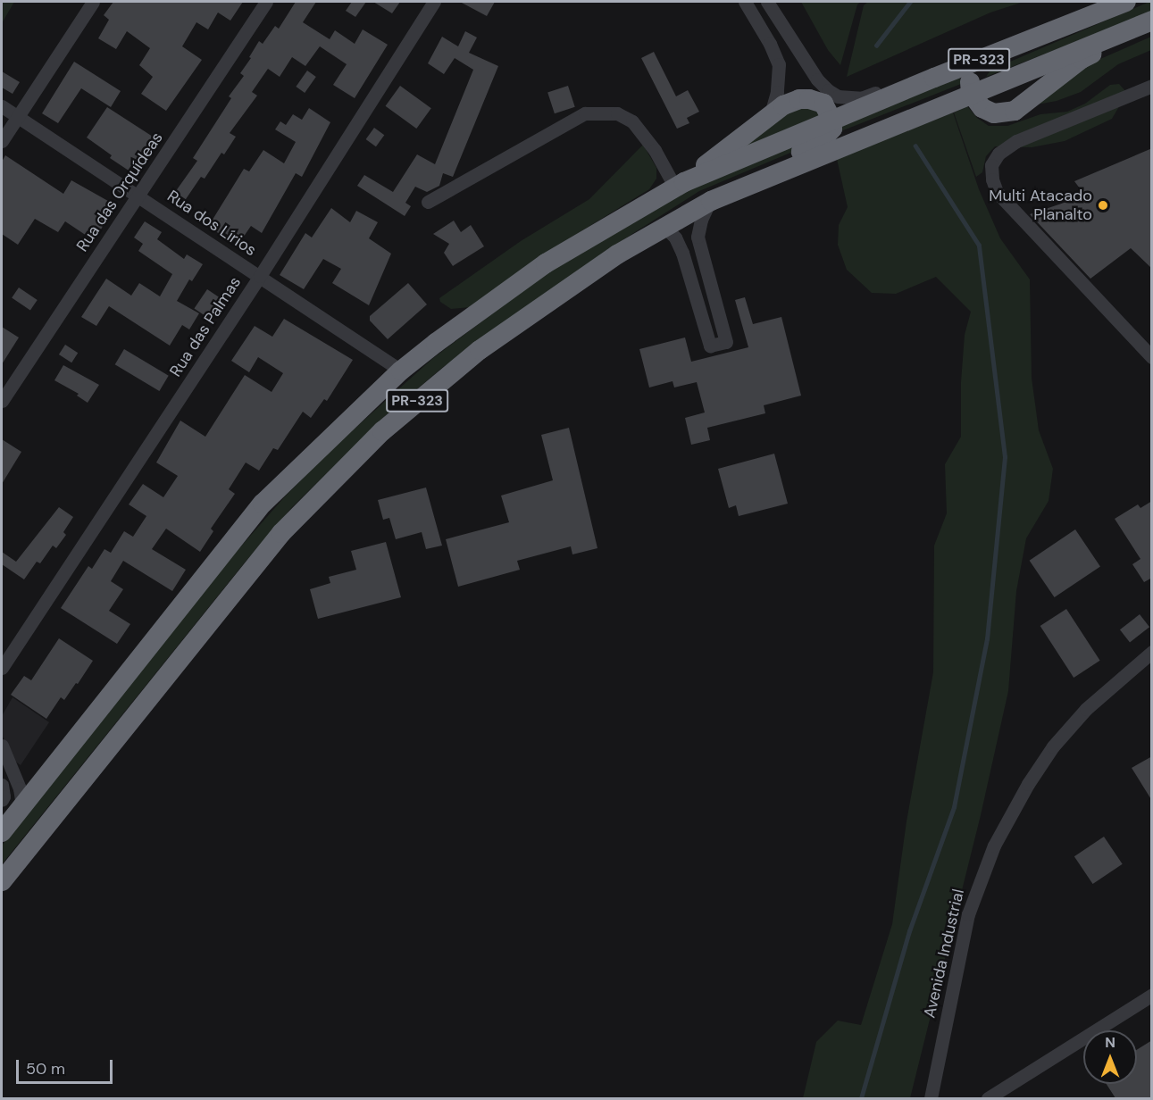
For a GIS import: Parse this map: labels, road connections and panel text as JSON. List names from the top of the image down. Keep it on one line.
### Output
{"streets":{"highway":["PR-323"],"street":["Rua das Orquídeas","Rua dos Lírios","Rua das Palmas","Avenida Industrial"]},"crossings":[["PR-323","Rua dos Lírios"],["Rua das Orquídeas","Rua dos Lírios"],["Rua dos Lírios","Rua das Palmas"]],"places":["Multi Atacado Planalto"],"scale_bar":"50 m","north":"top"}
